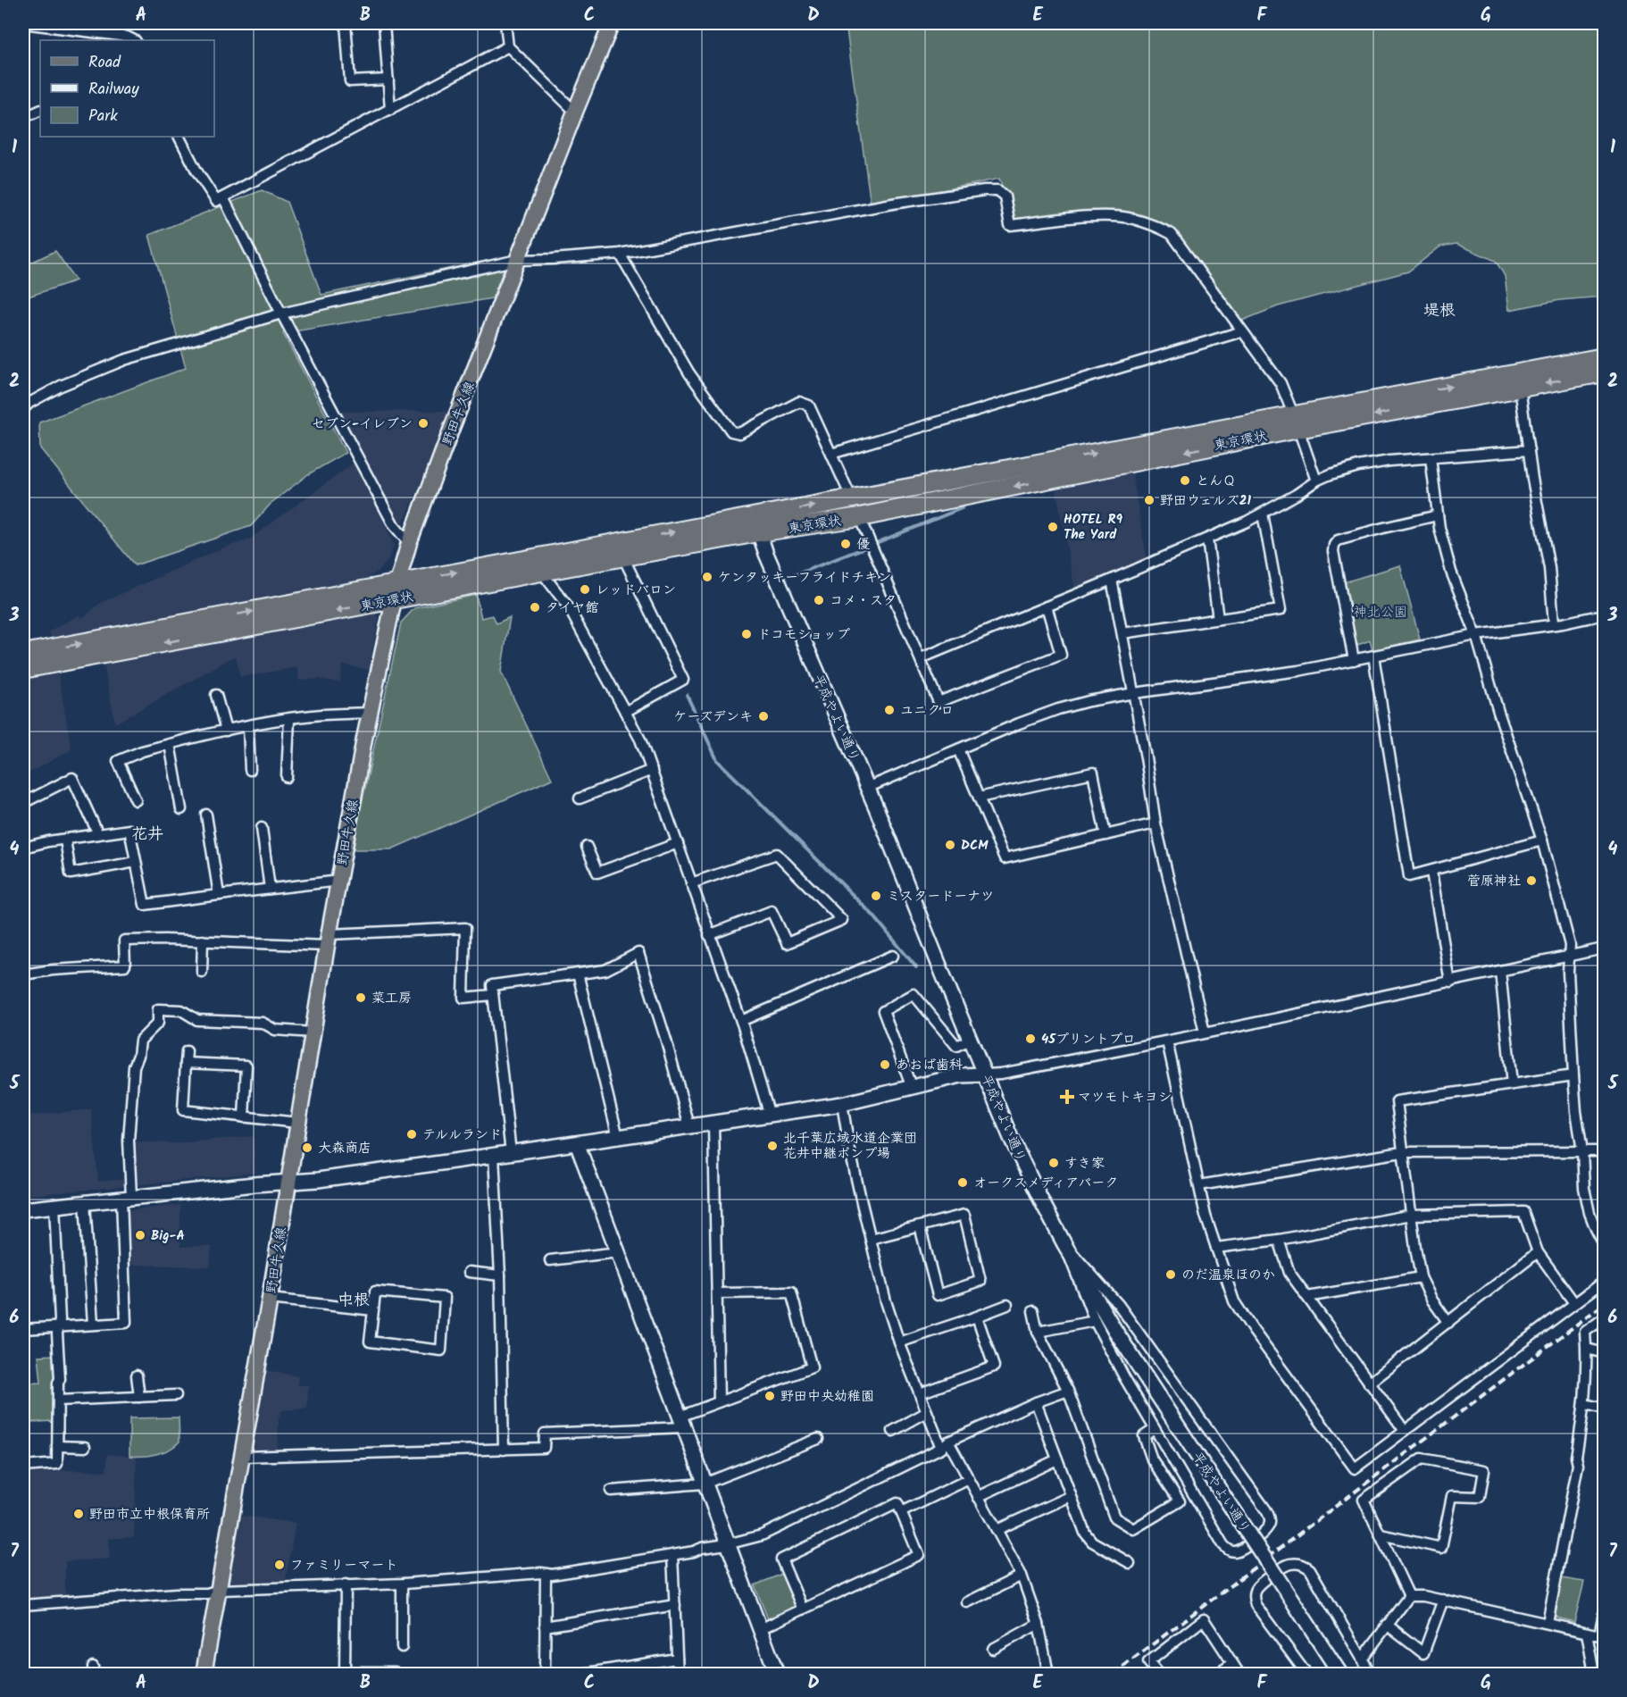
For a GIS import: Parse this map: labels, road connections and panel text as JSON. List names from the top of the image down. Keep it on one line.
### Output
{"streets":{"highway":["東京環状"],"main road":["野田牛久線"],"street":["平成やよい通り"]},"crossings":[["野田牛久線","東京環状"],["東京環状","平成やよい通り"]],"districts":["堤根","花井","中根"],"parks":["神北公園"],"places":{"other":["セブン-イレブン","とんＱ","野田ウェルズ21","HOTEL R9 The Yard","優","ケンタッキーフライドチキン","レッドバロン","コメ・スタ","タイヤ館","ドコモショップ","ユニクロ","ケーズデンキ","DCM","菅原神社","ミスタードーナツ","菜工房","45プリントプロ","あおば歯科","テルルランド","北千葉広域水道企業団 花井中継ポンプ場","大森商店","すき家","オークスメディアパーク","Big-A","のだ温泉ほのか","野田中央幼稚園","野田市立中根保育所","ファミリーマート"],"health":["マツモトキヨシ"]},"legend":["Road","Railway","Park"],"grid":{"columns":["A","B","C","D","E","F","G"],"rows":["1","2","3","4","5","6","7"]}}
